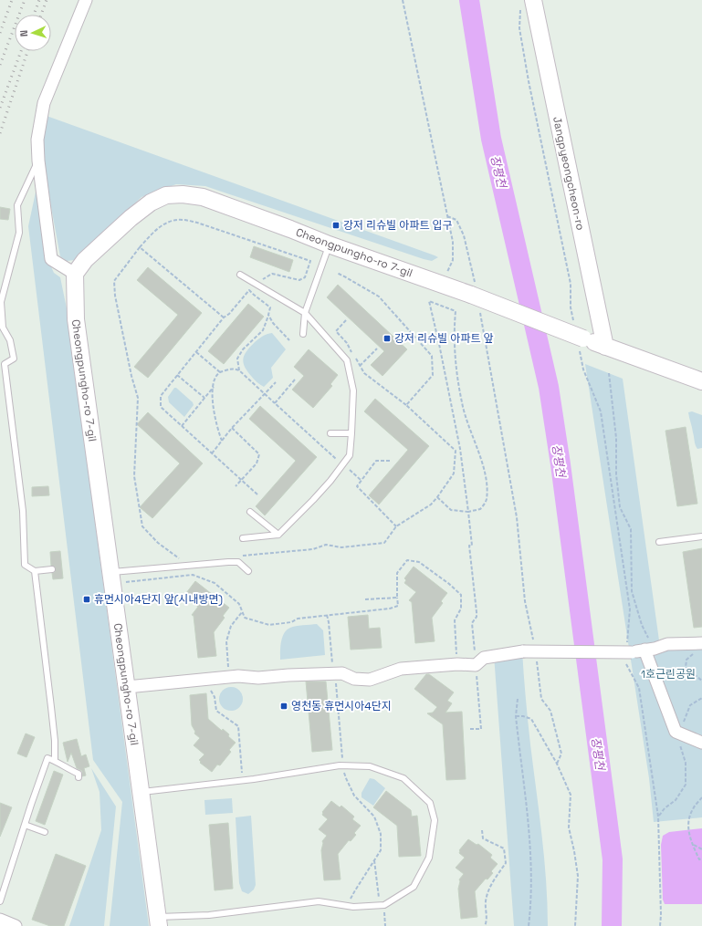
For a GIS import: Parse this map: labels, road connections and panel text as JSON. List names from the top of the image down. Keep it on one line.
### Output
{"streets":{"street":["Jangpyeongcheon-ro","Cheongpungho-ro 7-gil"]},"crossings":[["Jangpyeongcheon-ro","Cheongpungho-ro 7-gil"]],"water":["장평천"],"parks":["1호근린공원"],"places":{"transit":["강저 리슈빌 아파트 입구","강저 리슈빌 아파트 앞","휴먼시아4단지 앞(시내방면)","영천동 휴먼시아4단지"]},"north":"left"}
